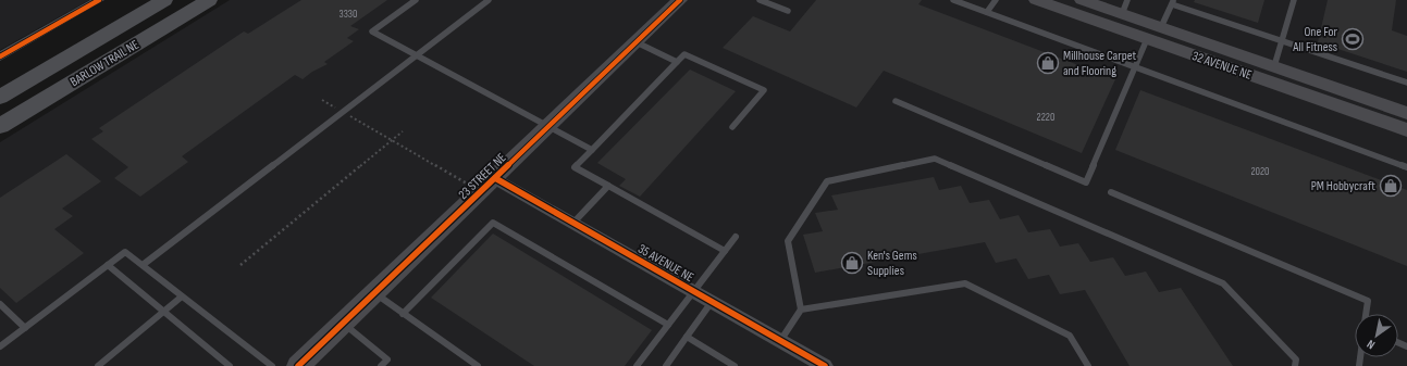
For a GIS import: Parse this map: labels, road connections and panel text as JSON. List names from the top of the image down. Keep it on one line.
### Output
{"streets":{"main road":["BARLOW TRAIL NE","32 AVENUE NE","23 STREET NE"],"street":["35 AVENUE NE"]},"crossings":[["23 STREET NE","35 AVENUE NE"]],"places":{"sports":["One For All Fitness"],"shop":["Millhouse Carpet and Flooring","PM Hobbycraft","Ken's Gems Supplies"]},"house_numbers":["3330","2220","2020"],"north":"bottom left"}
